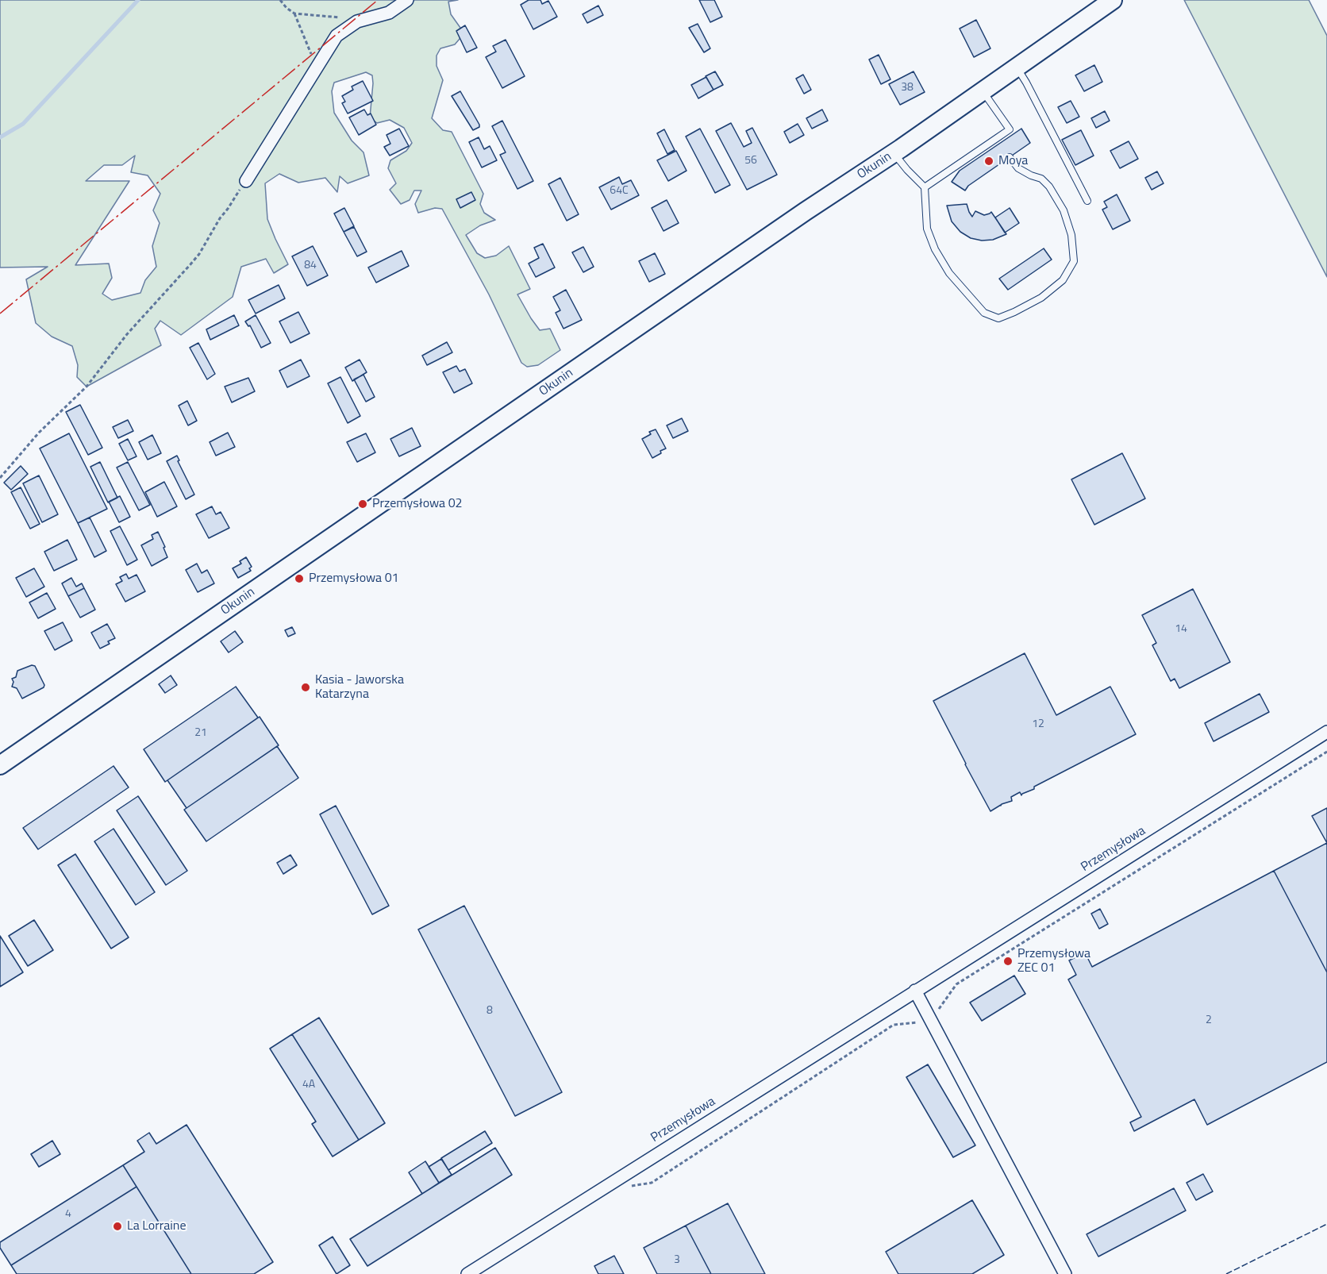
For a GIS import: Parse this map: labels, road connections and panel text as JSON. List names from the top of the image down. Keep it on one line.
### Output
{"streets":{"main road":["Okunin"],"street":["Przemysłowa"]},"places":["Moya","Przemysłowa 02","Przemysłowa 01","Kasia - Jaworska Katarzyna","Przemysłowa ZEC 01","La Lorraine"],"house_numbers":["38","56","64C","84","14","12","21","8","2","4A","4","3"]}
